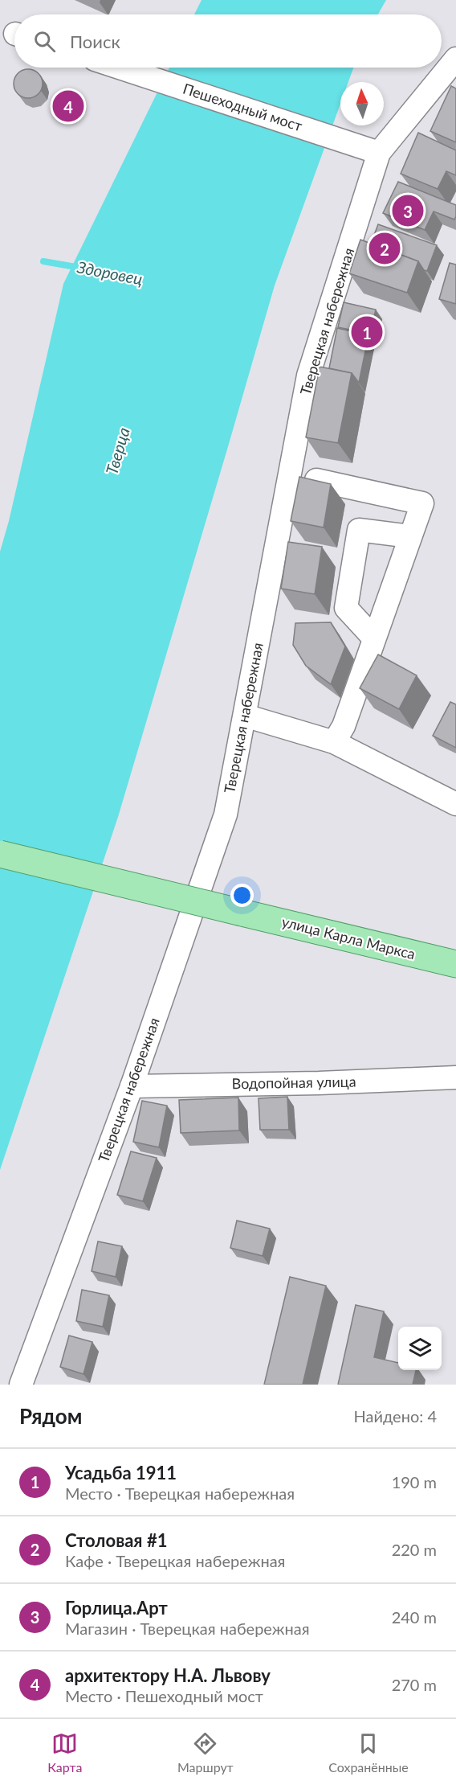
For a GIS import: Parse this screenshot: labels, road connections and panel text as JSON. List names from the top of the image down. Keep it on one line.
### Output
{"streets":{"main road":["улица Карла Маркса"],"street":["Пешеходный мост","Тверецкая набережная","Водопойная улица"]},"crossings":[["Пешеходный мост","Тверецкая набережная"],["Тверецкая набережная","Водопойная улица"]],"water":["Здоровец","Тверца"],"north":"top","page":{"search":"Поиск","pins":["4","3","2","1"],"heading":["Рядом","Найдено: 4"],"list":[{"mark":"1","name":"Усадьба 1911","note":"Место · Тверецкая набережная","value":"190 m"},{"mark":"2","name":"Столовая #1","note":"Кафе · Тверецкая набережная","value":"220 m"},{"mark":"3","name":"Горлица.Арт","note":"Магазин · Тверецкая набережная","value":"240 m"},{"mark":"4","name":"архитектору Н.А. Львову","note":"Место · Пешеходный мост","value":"270 m"}],"nav":["Карта","Маршрут","Сохранённые"]}}
